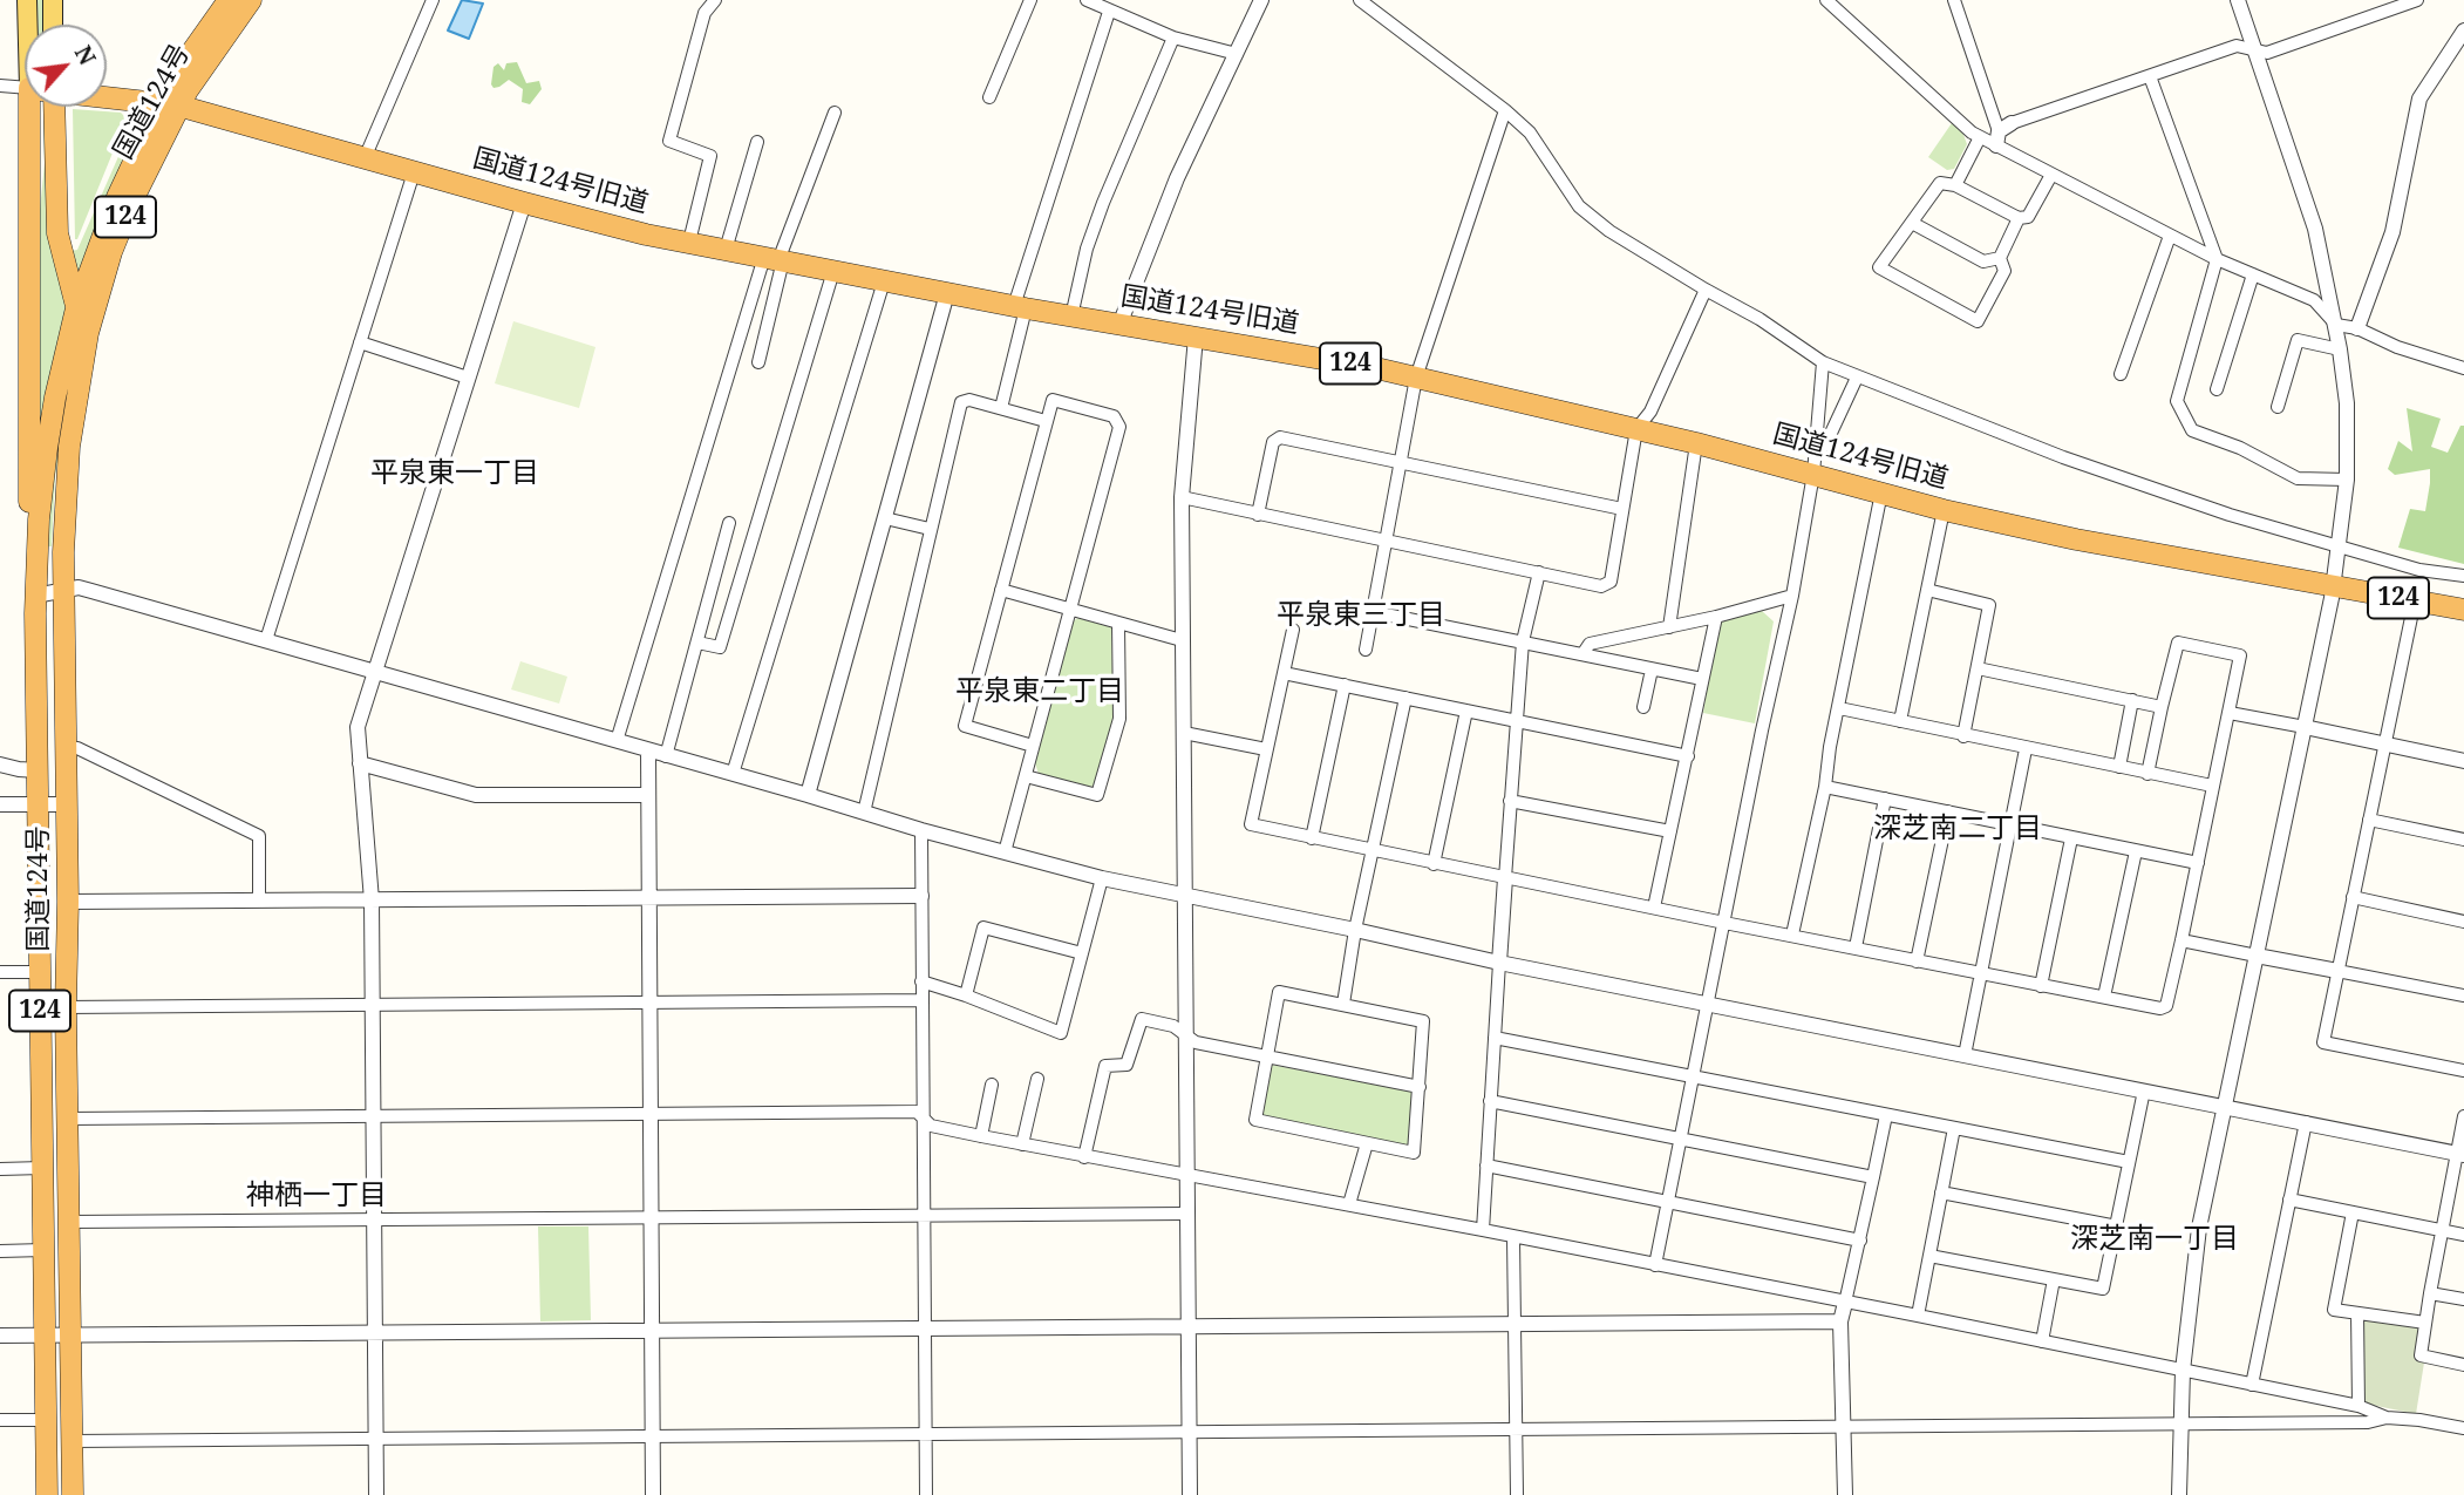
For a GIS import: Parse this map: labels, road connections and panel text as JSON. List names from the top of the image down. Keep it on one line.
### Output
{"streets":{"highway":["国道124号","国道124号旧道","124"]},"crossings":[["国道124号","国道124号旧道"]],"districts":["平泉東一丁目","平泉東三丁目","平泉東二丁目","深芝南二丁目","神栖一丁目","深芝南一丁目"],"north":"top right"}
